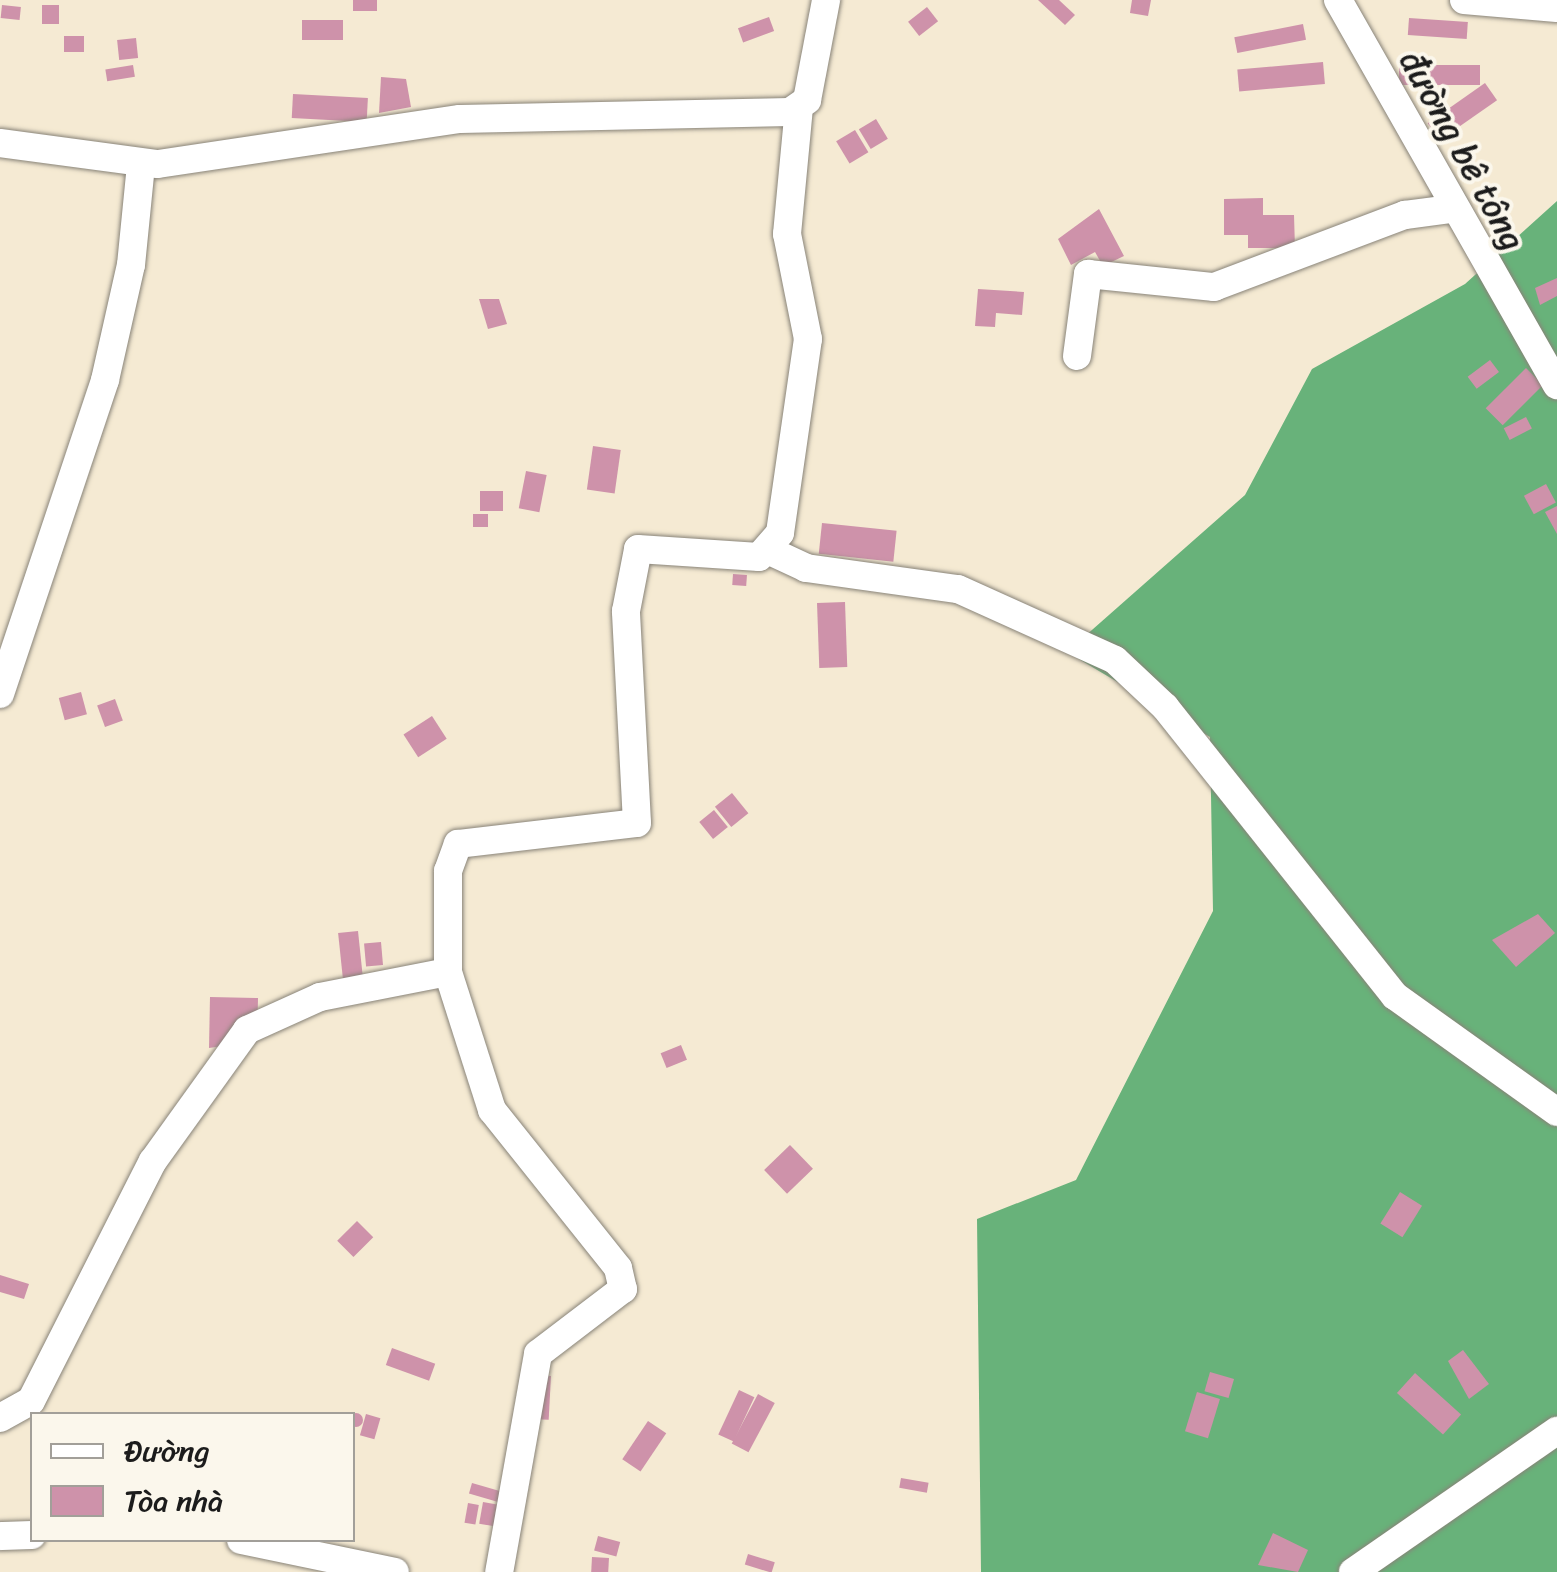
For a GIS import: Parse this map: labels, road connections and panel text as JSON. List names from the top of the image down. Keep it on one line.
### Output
{"streets":{"street":["đường bê tông"]},"legend":["Đường","Tòa nhà"]}
